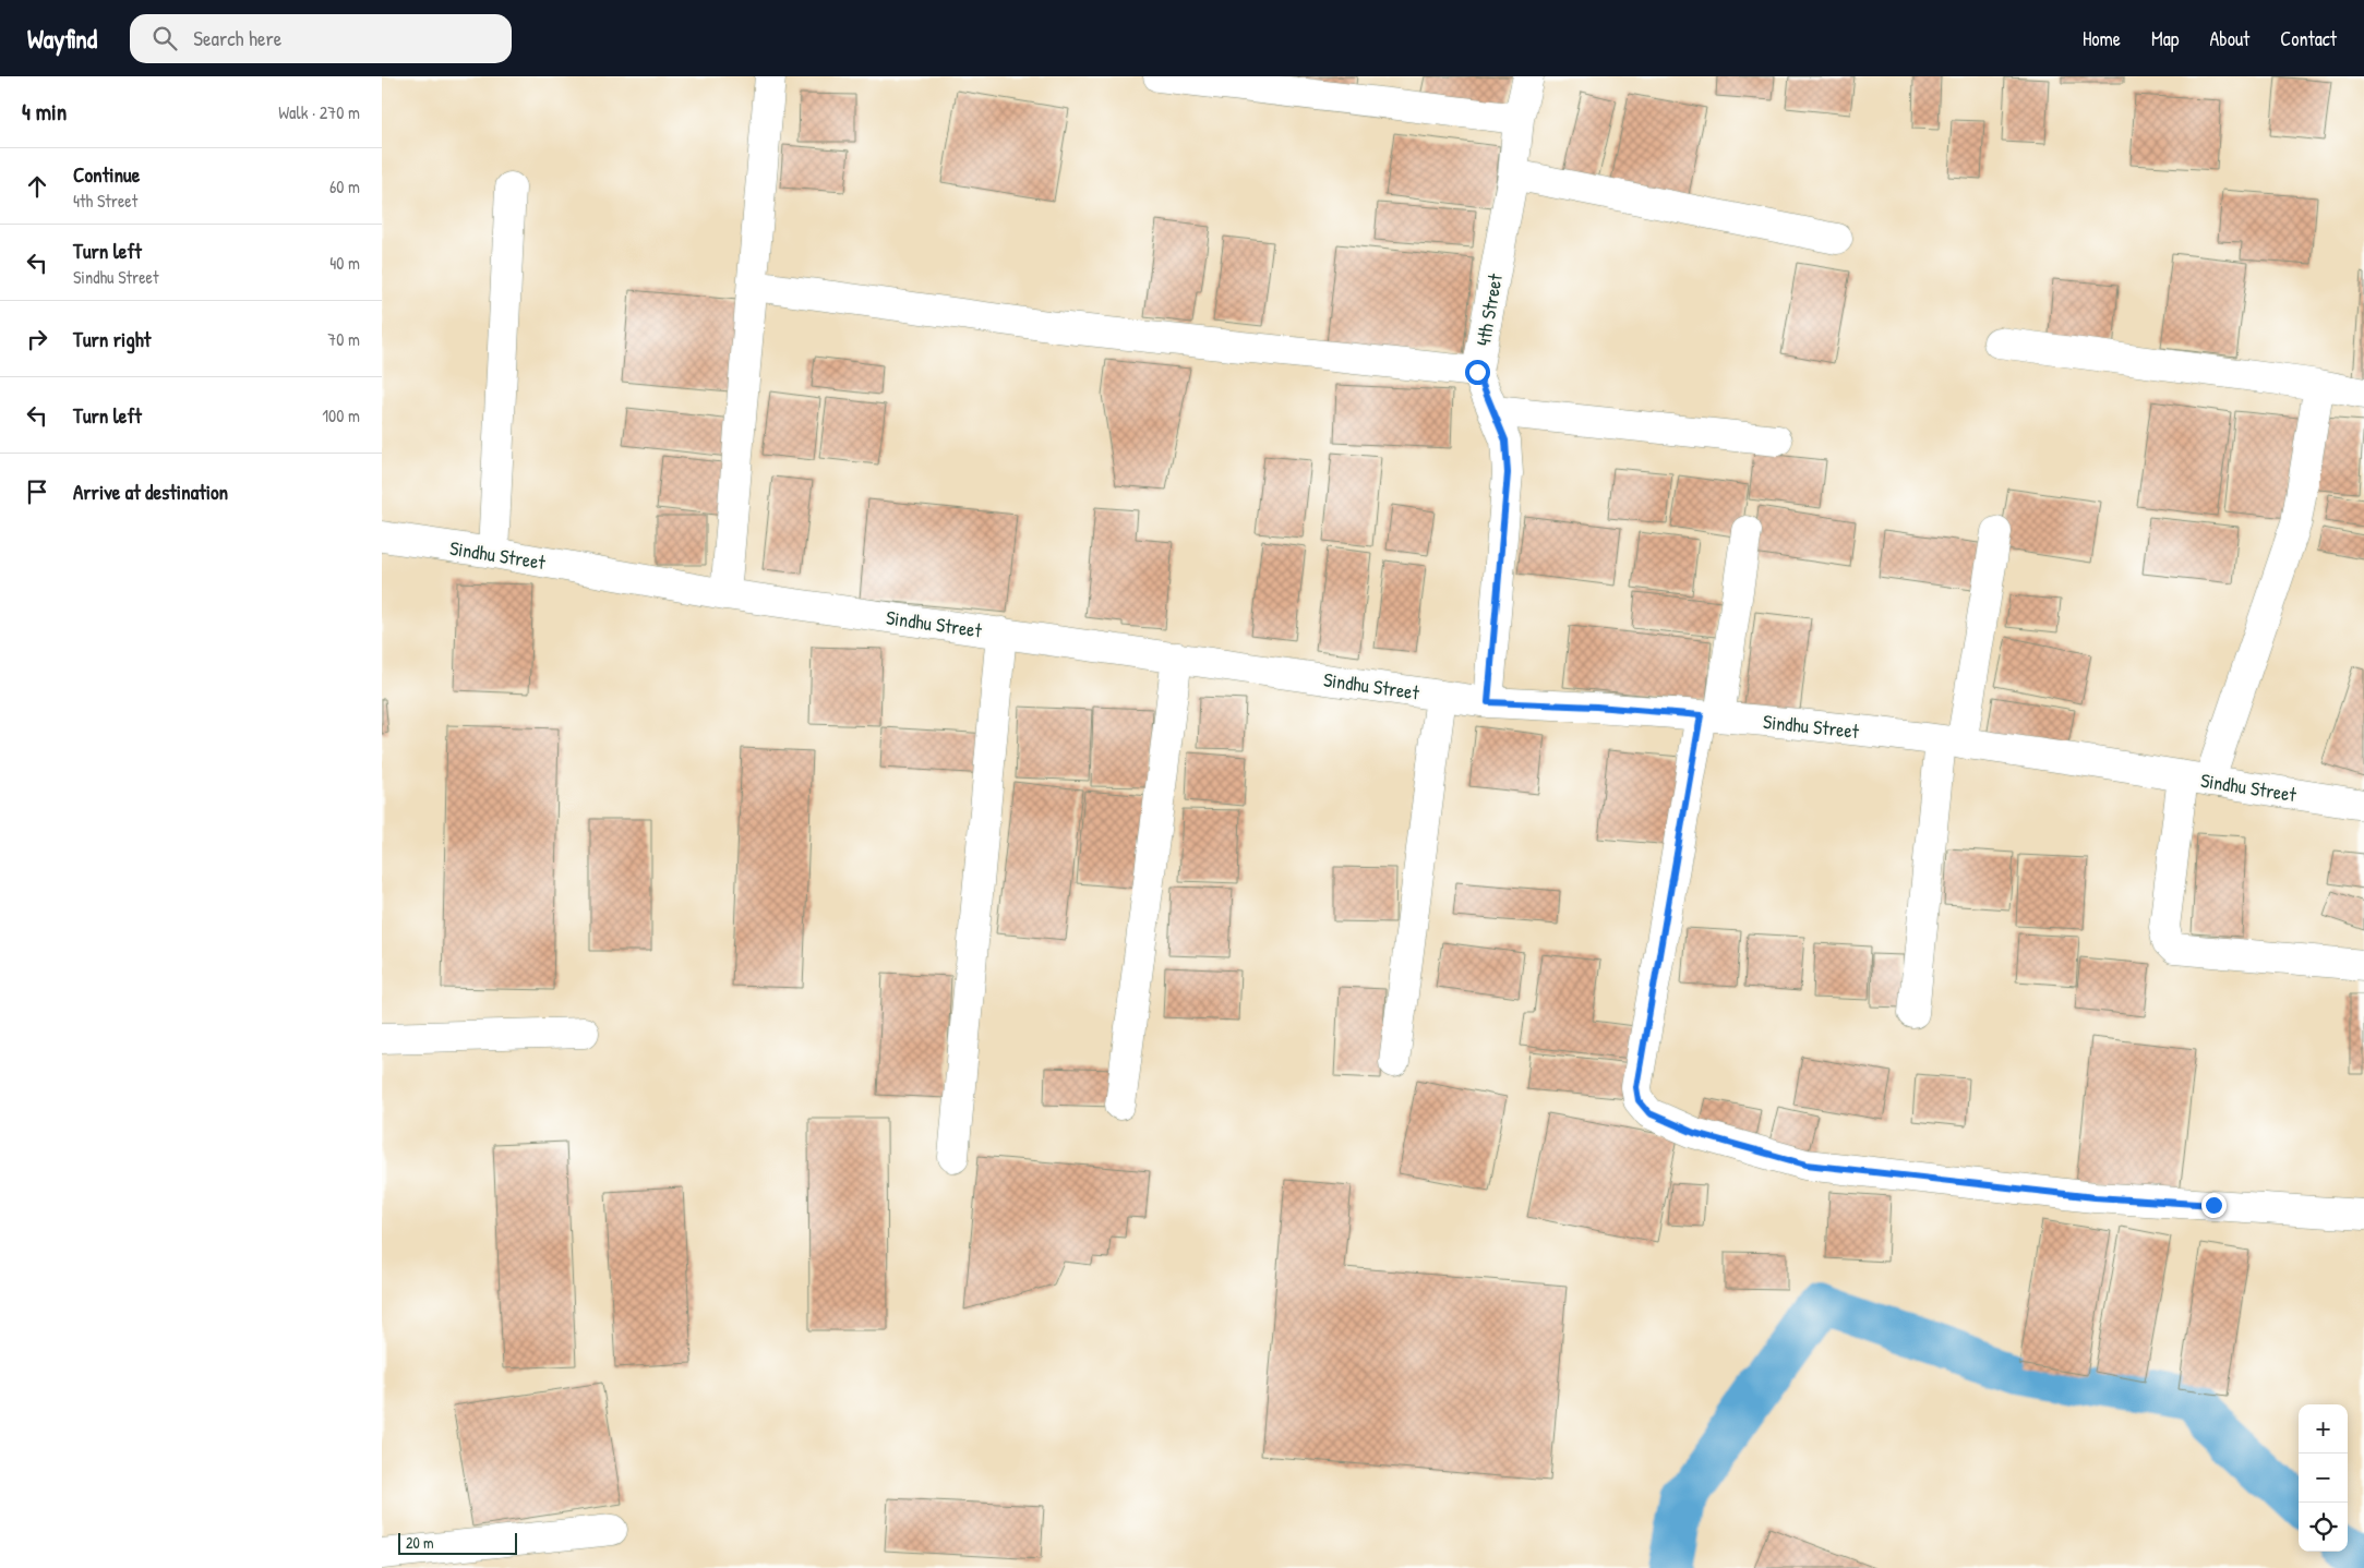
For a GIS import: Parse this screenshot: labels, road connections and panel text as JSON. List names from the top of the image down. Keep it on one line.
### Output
{"streets":{"street":["4th Street","Sindhu Street"]},"crossings":[["4th Street","Sindhu Street"]],"scale_bar":"20 m","page":{"header":"Wayfind","search":"Search here","nav":["Home","Map","About","Contact"],"heading":["4 min","Walk · 270 m"],"list":[["Continue","4th Street","60 m"],["Turn left","Sindhu Street","40 m"],["Turn right","70 m"],["Turn left","100 m"],"Arrive at destination"],"map_buttons":["+","−"],"scale":"20 m"}}
